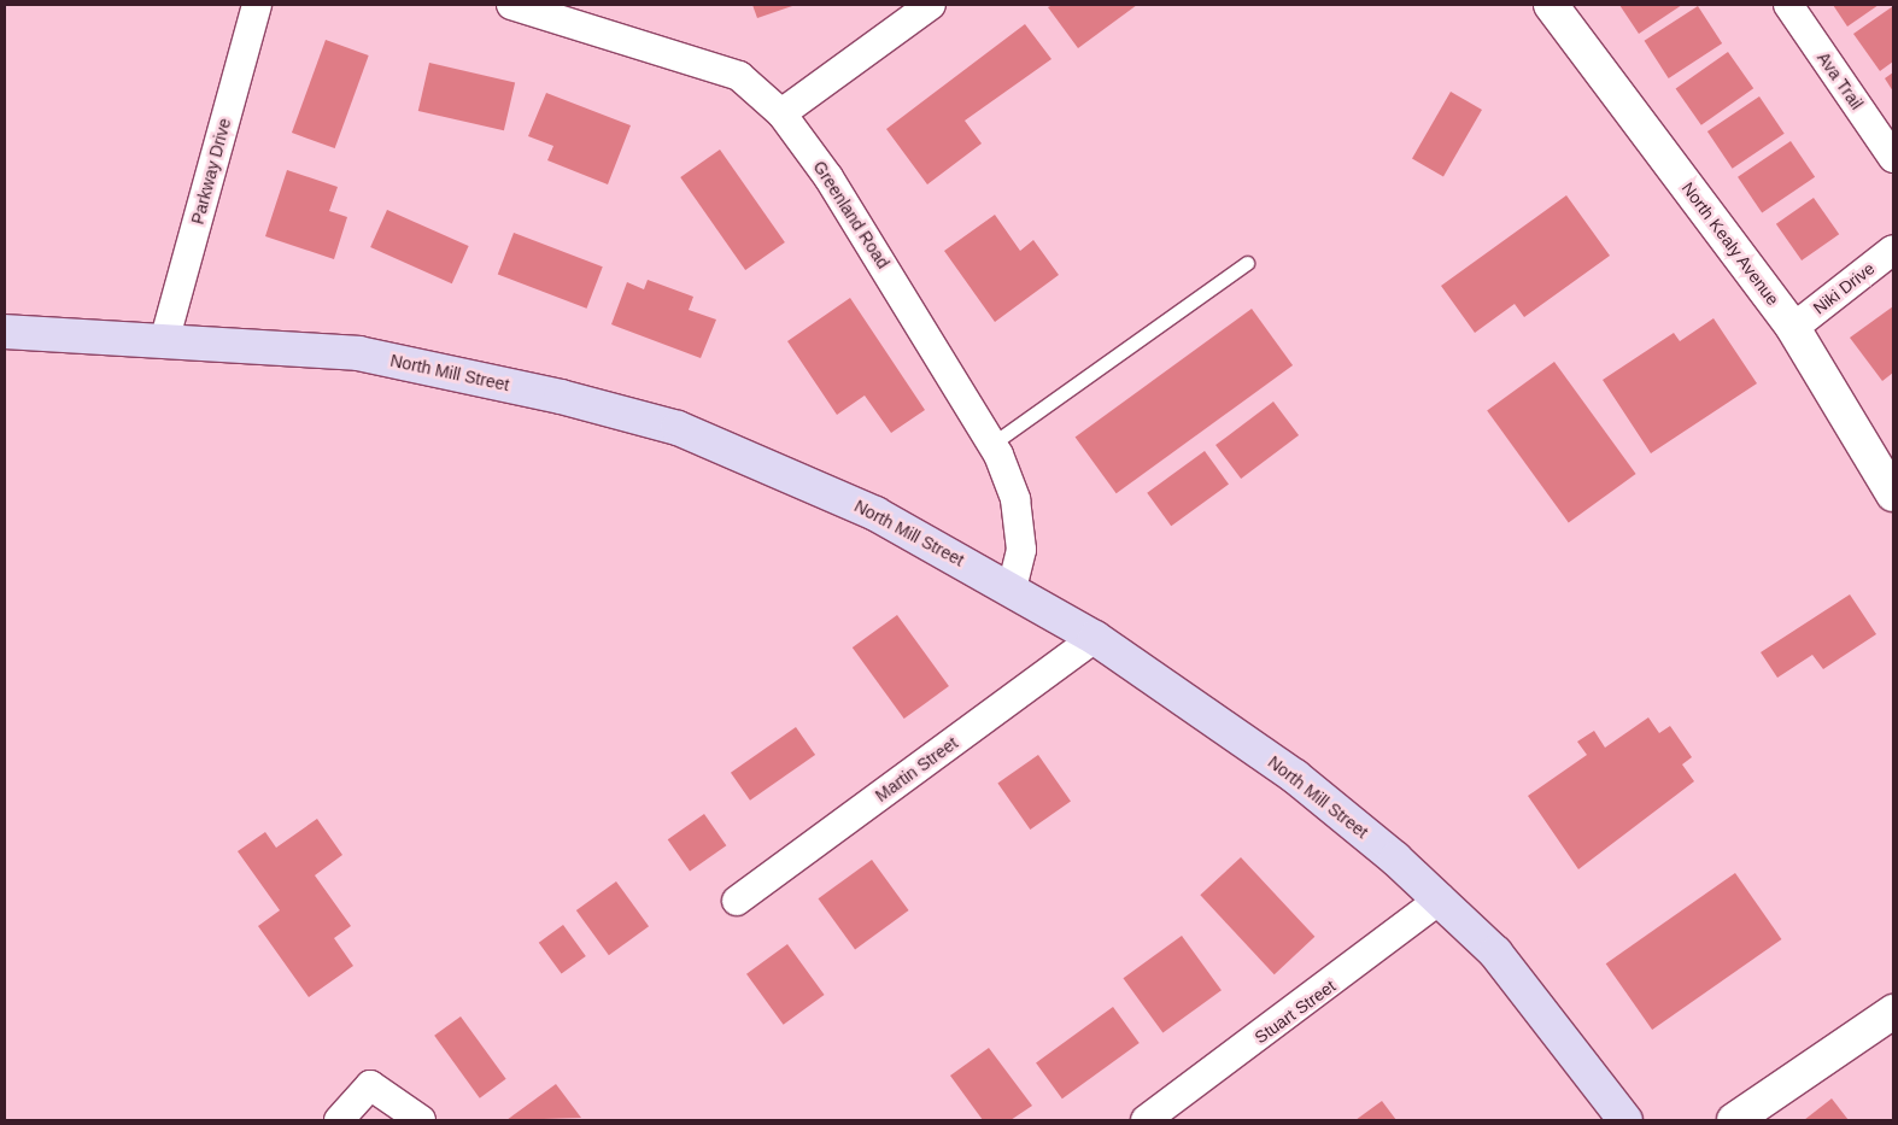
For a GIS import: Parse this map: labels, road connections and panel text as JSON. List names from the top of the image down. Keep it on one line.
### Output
{"streets":{"main road":["North Mill Street"],"street":["Ava Trail","Parkway Drive","Greenland Road","North Kealy Avenue","Niki Drive","Martin Street","Stuart Street"]},"crossings":[["Parkway Drive","North Mill Street"],["Greenland Road","North Mill Street"],["North Kealy Avenue","Niki Drive"],["North Mill Street","Martin Street"],["North Mill Street","Stuart Street"]]}
